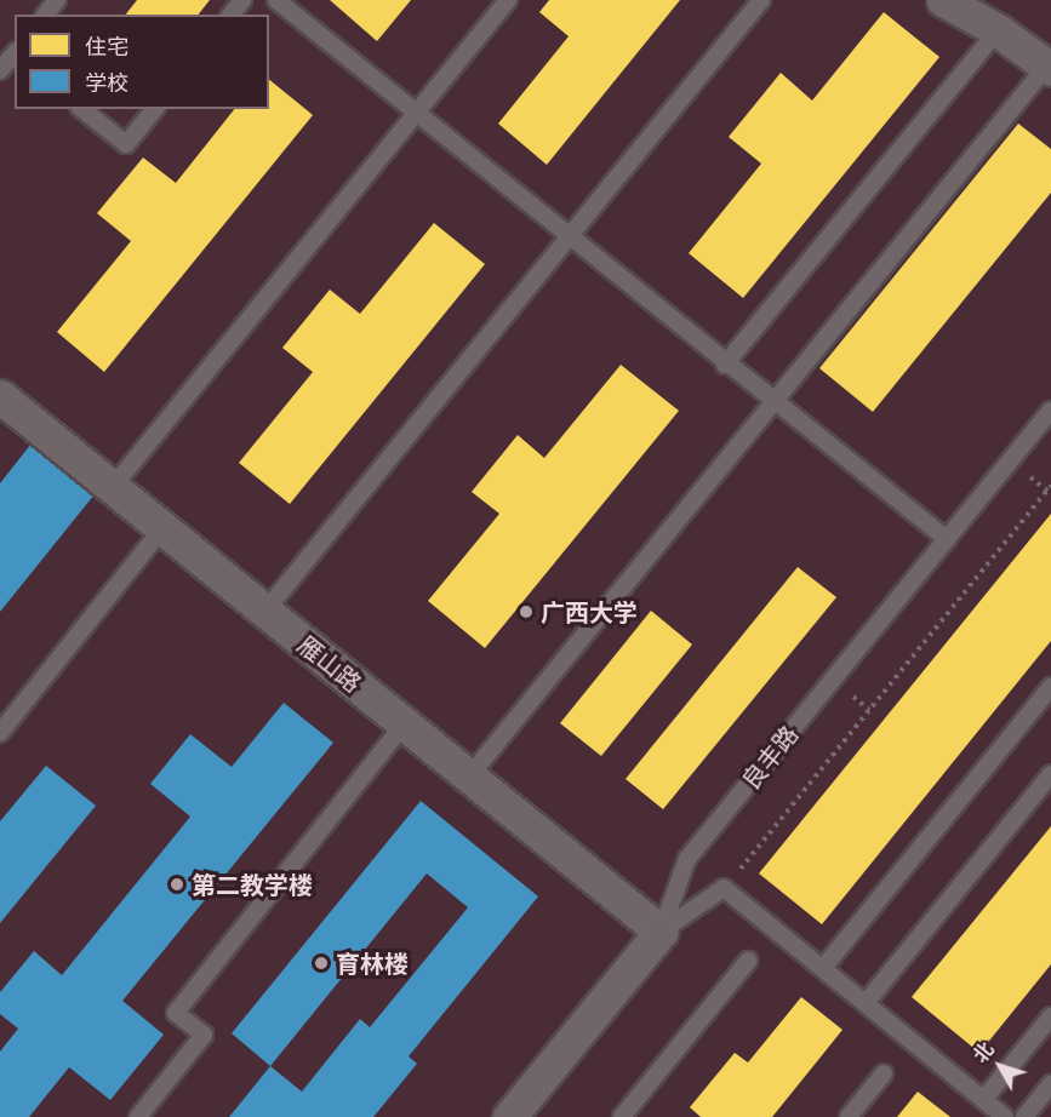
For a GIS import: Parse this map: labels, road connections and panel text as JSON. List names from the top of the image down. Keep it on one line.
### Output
{"streets":{"street":["雁山路","良丰路"]},"crossings":[["雁山路","良丰路"]],"places":["广西大学","第二教学楼","育林楼"],"legend":["住宅","学校"],"north":"top left"}
